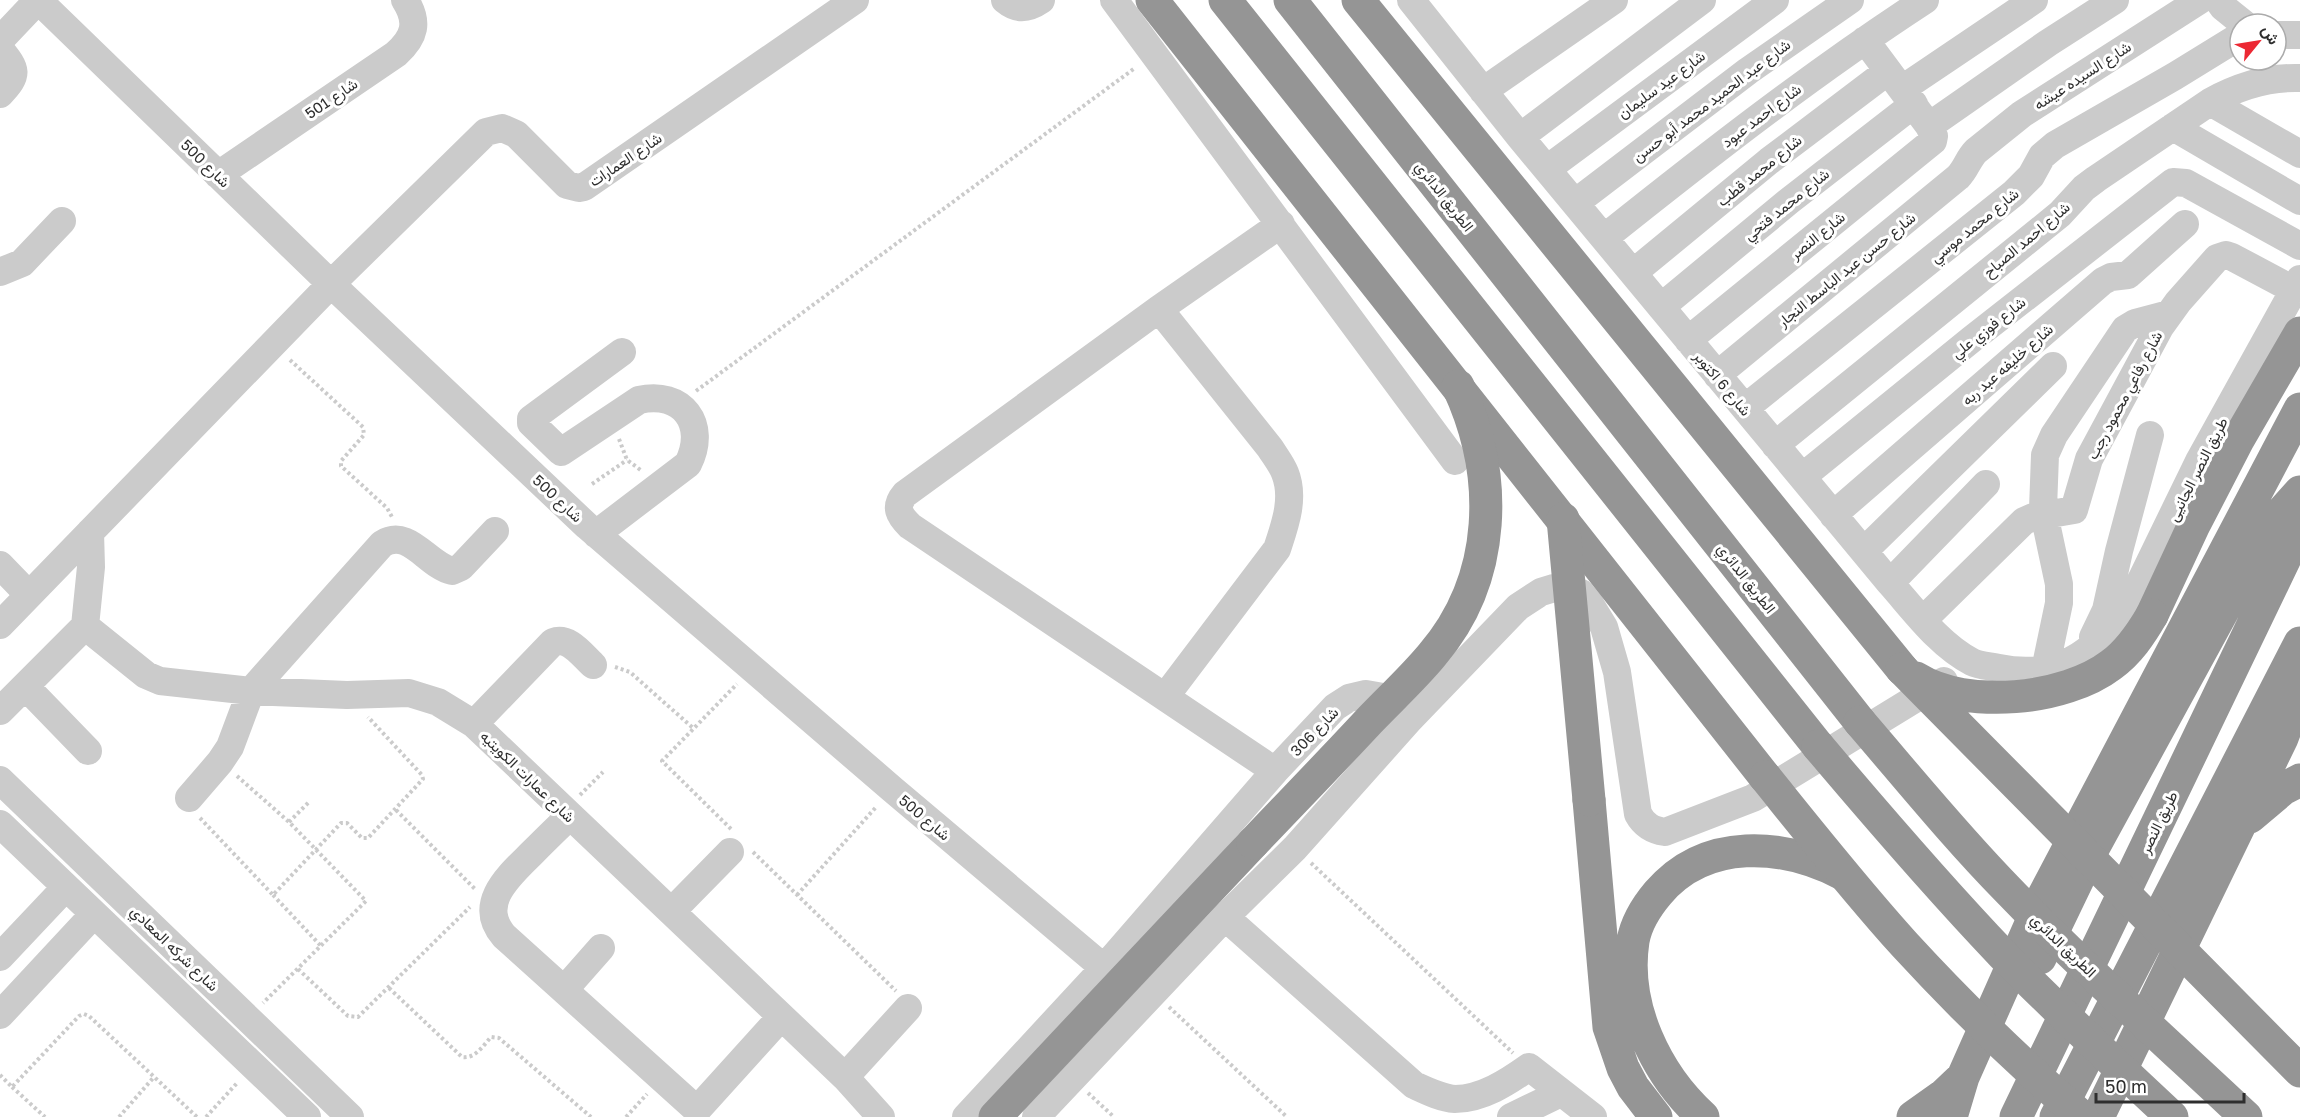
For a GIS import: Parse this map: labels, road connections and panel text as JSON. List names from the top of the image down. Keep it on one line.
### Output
{"streets":{"highway":["الطريق الدائري","طريق النصر"],"street":["شارع السيده عيشه","شارع عيد سليمان","شارع 501","شارع عبد الحميد محمد أبو حسن","شارع احمد عبود","شارع العمارات","شارع 500","شارع محمد قطب","شارع محمد فتحي","شارع محمد موسي","شارع النصر","شارع احمد الصباح","شارع حسن عبد الباسط النجار","شارع فوزي علي","شارع خليفه عبد ربه","شارع 6 اكتوبر","شارع رفاعي محمود رجب","طريق النصر الجانيى","شارع 306","شارع عمارات الكويتيه","شارع شركه المعادي"]},"crossings":[["شارع السيده عيشه","شارع حسن عبد الباسط النجار"],["شارع عيد سليمان","شارع 6 اكتوبر"],["شارع 501","شارع 500"],["شارع عبد الحميد محمد أبو حسن","شارع 6 اكتوبر"],["شارع احمد عبود","شارع 6 اكتوبر"],["شارع العمارات","شارع 500"],["شارع 500","شارع 306"],["شارع محمد قطب","شارع محمد فتحي"],["شارع محمد قطب","شارع النصر"],["شارع محمد قطب","شارع 6 اكتوبر"],["شارع محمد فتحي","شارع النصر"],["شارع محمد فتحي","شارع 6 اكتوبر"],["شارع محمد موسي","شارع 6 اكتوبر"],["شارع النصر","شارع 6 اكتوبر"],["شارع احمد الصباح","شارع 6 اكتوبر"],["شارع حسن عبد الباسط النجار","شارع 6 اكتوبر"],["شارع فوزي علي","شارع 6 اكتوبر"],["شارع خليفه عبد ربه","شارع 6 اكتوبر"],["شارع 6 اكتوبر","طريق النصر الجانيى"],["شارع رفاعي محمود رجب","طريق النصر الجانيى"]],"scale_bar":"50 m","north":"top right"}
